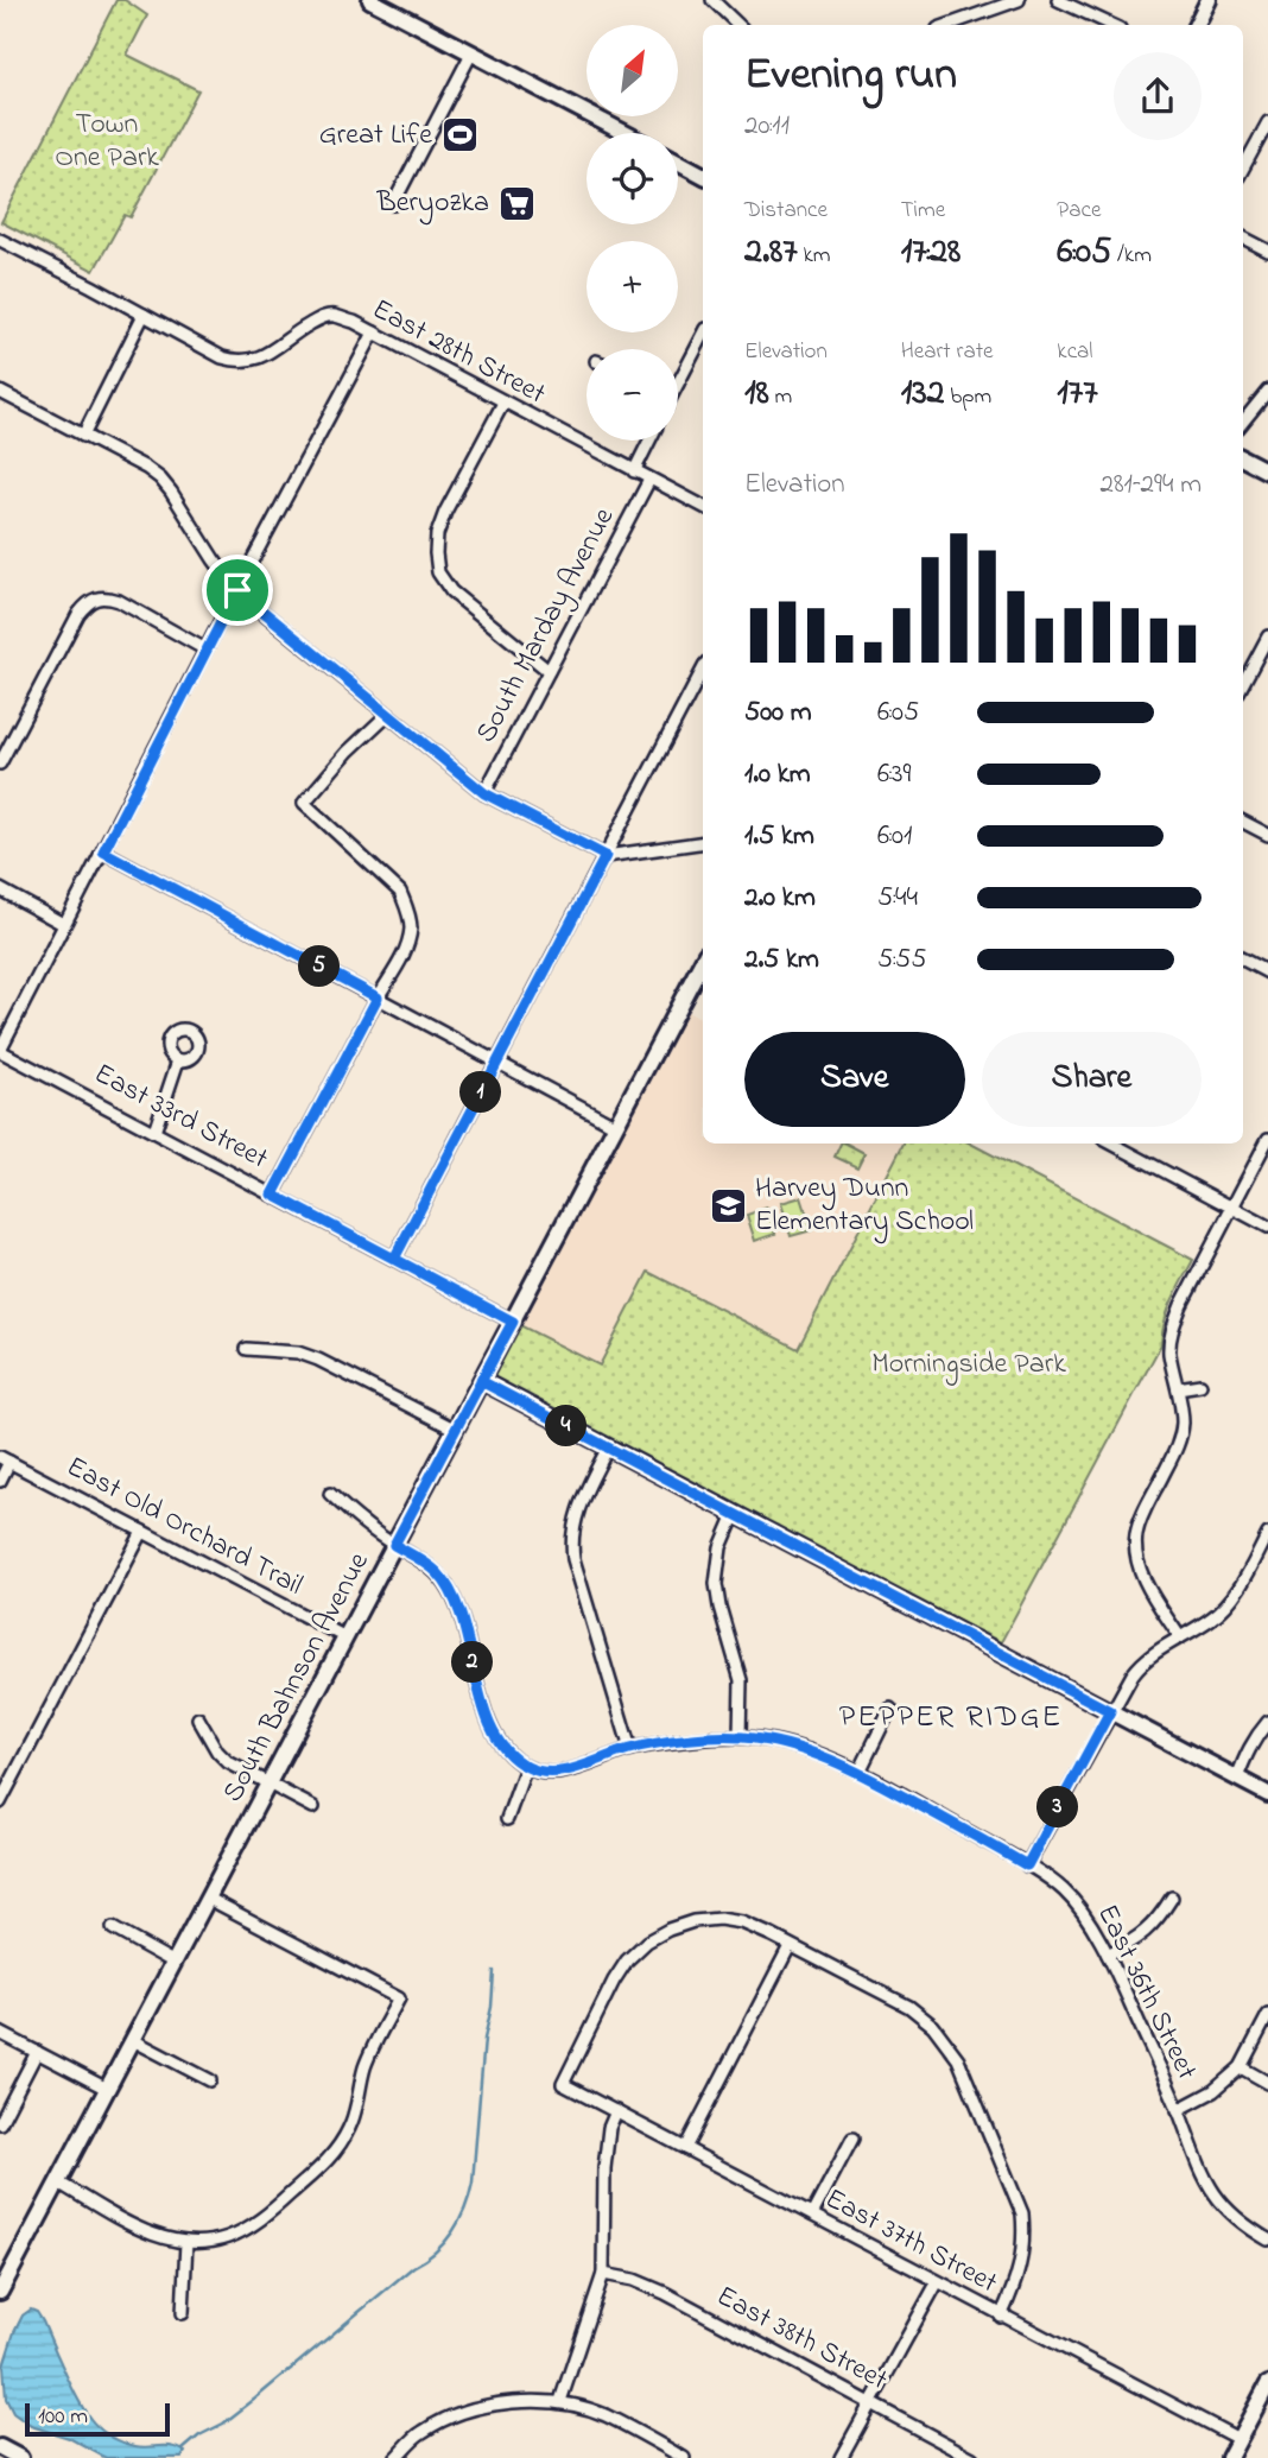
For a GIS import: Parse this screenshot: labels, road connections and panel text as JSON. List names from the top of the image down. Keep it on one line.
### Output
{"streets":{"street":["East 28th Street","South Marday Avenue","East 33rd Street","East Old Orchard Trail","South Bahnson Avenue","East 36th Street","East 37th Street","East 38th Street"]},"crossings":[["East 28th Street","South Marday Avenue"],["East 33rd Street","South Bahnson Avenue"],["East Old Orchard Trail","South Bahnson Avenue"]],"districts":["PEPPER RIDGE"],"parks":["Town One Park","Morningside Park"],"places":{"sports":["Great Life"],"supermarket":["Beryozka"],"school or university":["Harvey Dunn Elementary School"]},"scale_bar":"100 m","north":"top right","page":{"map_buttons":["+","−"],"heading":["Evening run","20:11"],"stats":[["Distance","2.87 km"],["Time","17:28"],["Pace","6:05 /km"],["Elevation","18 m"],["Heart rate","132 bpm"],["kcal","177"]],"chart":["Elevation","281–294 m"],"list":[{"name":"500 m","note":"6:05"},{"name":"1.0 km","note":"6:39"},{"name":"1.5 km","note":"6:01"},{"name":"2.0 km","note":"5:44"},{"name":"2.5 km","note":"5:55"}],"pins":["5","1","4","2","3"],"buttons":["Save","Share"],"scale":"100 m"}}
